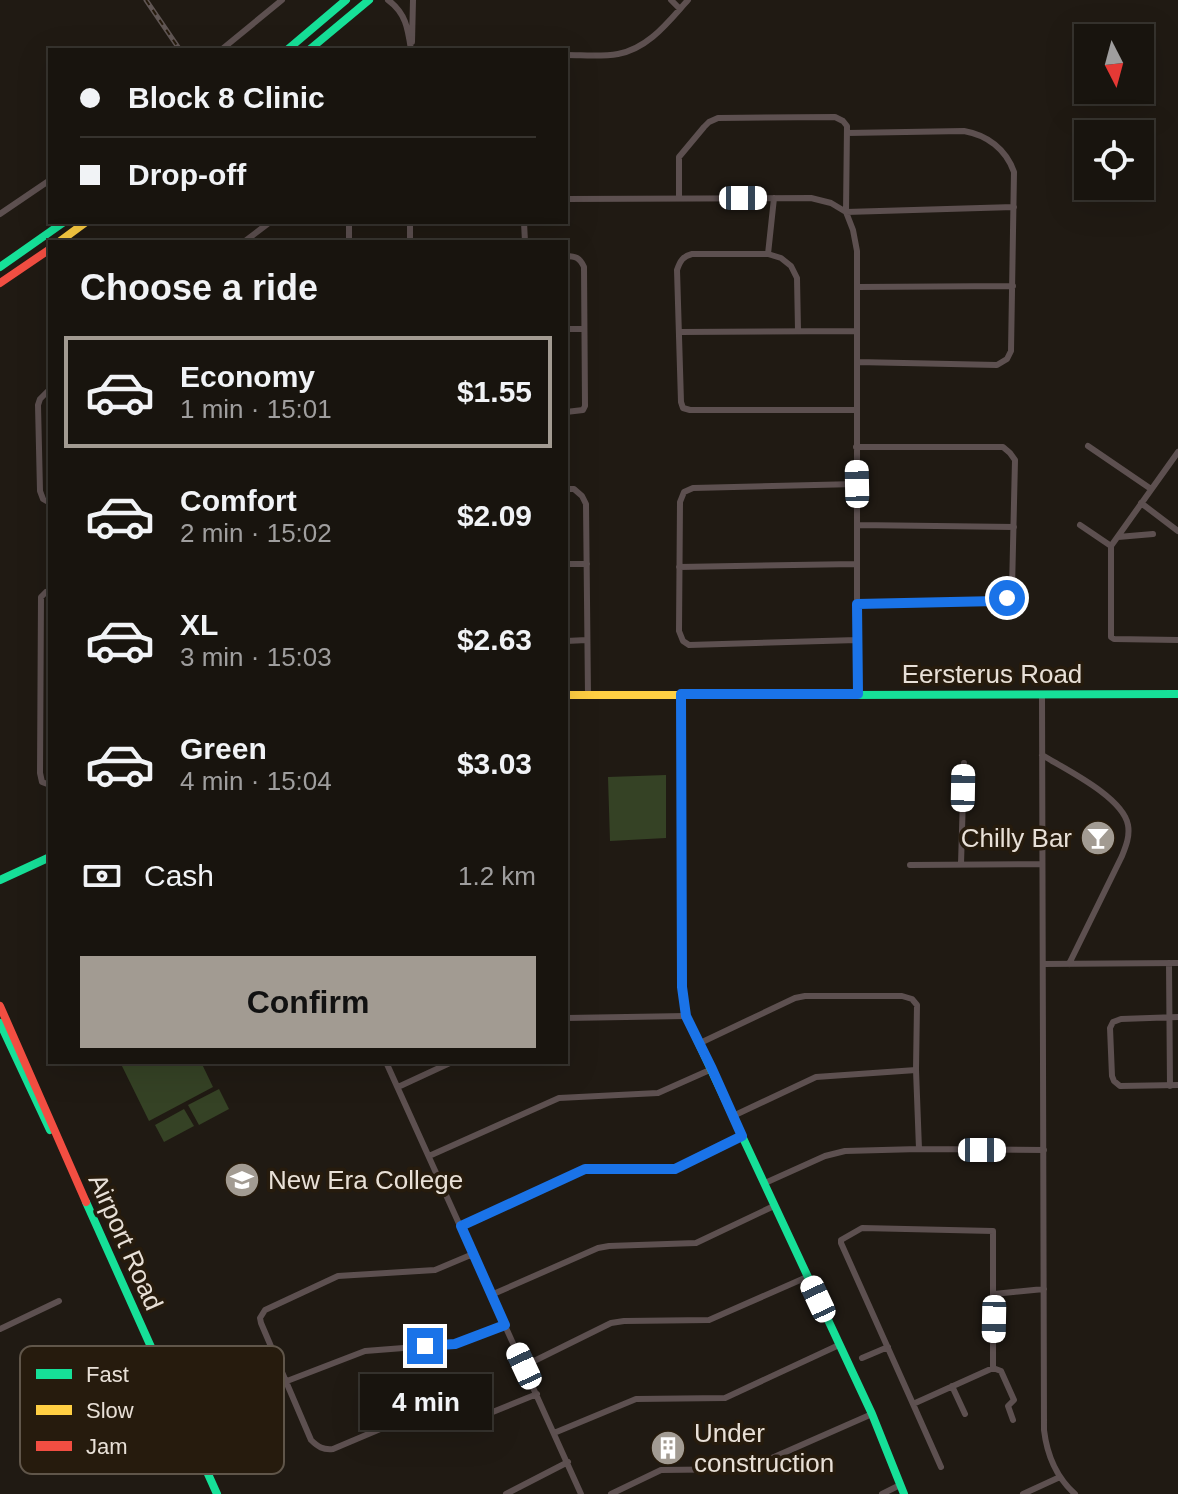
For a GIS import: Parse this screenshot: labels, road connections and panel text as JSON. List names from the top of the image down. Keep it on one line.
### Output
{"streets":{"main road":["Eersterus Road","Airport Road"]},"places":{"bar":["Chilly Bar"],"school or university":["New Era College"],"building":["Under construction"]},"legend":["Fast","Slow","Jam"],"north":"bottom","page":{"banner":["Block 8 Clinic","Drop-off"],"heading":"Choose a ride","list":[{"name":"Economy","note":"1 min · 15:01","value":"$1.55"},{"name":"Comfort","note":"2 min · 15:02","value":"$2.09"},{"name":"XL","note":"3 min · 15:03","value":"$2.63"},{"name":"Green","note":"4 min · 15:04","value":"$3.03"}],"pay":["Cash","1.2 km"],"buttons":"Confirm","bubble":"4 min"}}
